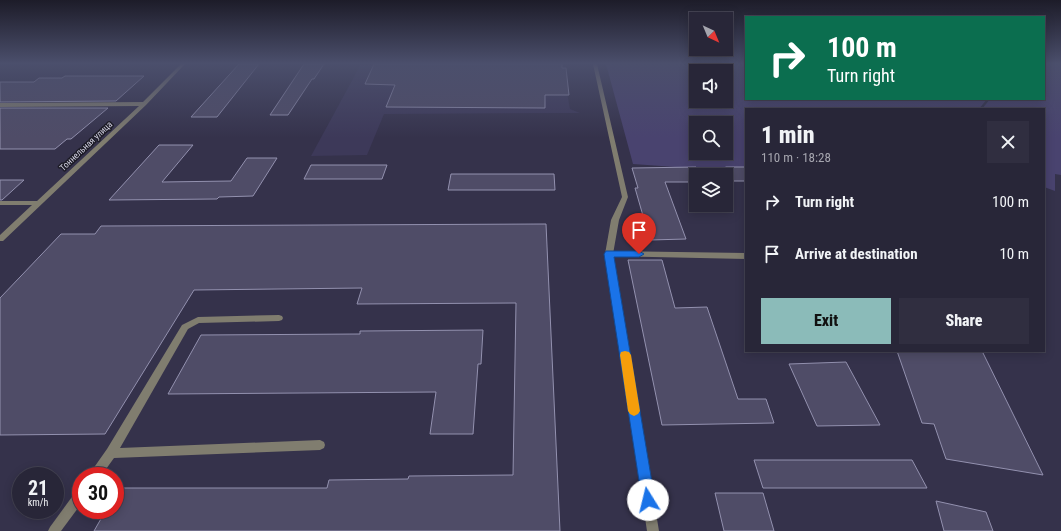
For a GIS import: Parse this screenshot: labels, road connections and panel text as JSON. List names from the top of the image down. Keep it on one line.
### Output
{"streets":{"street":["Тоннельная улица"]},"north":"bottom right","page":{"turn":["100 m","Turn right"],"heading":["1 min","110 m · 18:28"],"list":[{"name":"Turn right","value":"100 m"},{"name":"Arrive at destination","value":"10 m"}],"buttons":["Exit","Share"],"speed":"21 km/h","limit":"30"}}
